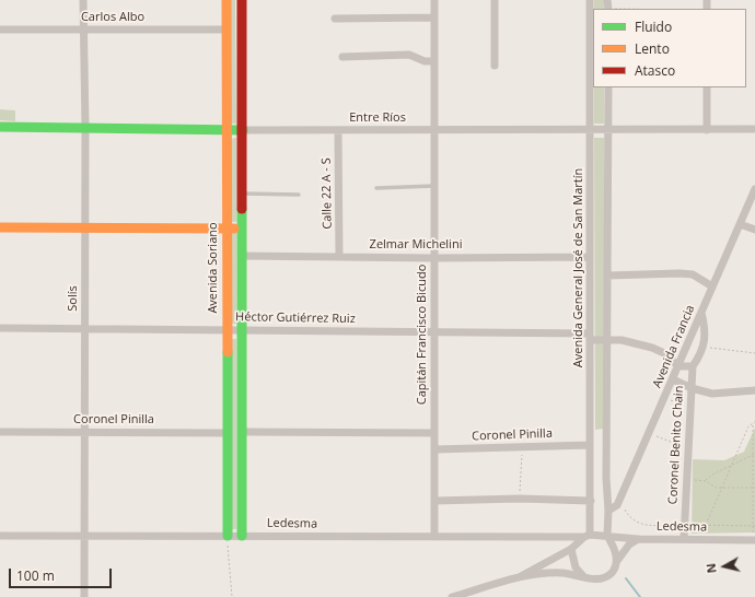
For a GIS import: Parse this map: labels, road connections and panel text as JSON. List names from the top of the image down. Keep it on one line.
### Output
{"streets":{"street":["Carlos Albo","Entre Ríos","Calle 22 A - S","Zelmar Michelini","Avenida Soriano","Avenida General José de San Martín","Solís","Héctor Gutiérrez Ruiz","Capitán Francisco Bicudo","Avenida Francia","Coronel Pinilla","Coronel Benito Chain","Ledesma"]},"crossings":[["Carlos Albo","Avenida Soriano"],["Carlos Albo","Solís"],["Entre Ríos","Calle 22 A - S"],["Entre Ríos","Avenida Soriano"],["Entre Ríos","Avenida General José de San Martín"],["Entre Ríos","Solís"],["Entre Ríos","Capitán Francisco Bicudo"],["Calle 22 A - S","Zelmar Michelini"],["Zelmar Michelini","Avenida General José de San Martín"],["Zelmar Michelini","Capitán Francisco Bicudo"],["Avenida Soriano","Héctor Gutiérrez Ruiz"],["Avenida Soriano","Coronel Pinilla"],["Avenida Soriano","Ledesma"],["Avenida General José de San Martín","Héctor Gutiérrez Ruiz"],["Avenida General José de San Martín","Coronel Pinilla"],["Avenida General José de San Martín","Ledesma"],["Solís","Héctor Gutiérrez Ruiz"],["Solís","Coronel Pinilla"],["Solís","Ledesma"],["Héctor Gutiérrez Ruiz","Capitán Francisco Bicudo"],["Héctor Gutiérrez Ruiz","Avenida Francia"],["Capitán Francisco Bicudo","Coronel Pinilla"],["Capitán Francisco Bicudo","Ledesma"],["Coronel Benito Chain","Ledesma"]],"legend":["Fluido","Lento","Atasco"],"scale_bar":"100 m","north":"left"}
